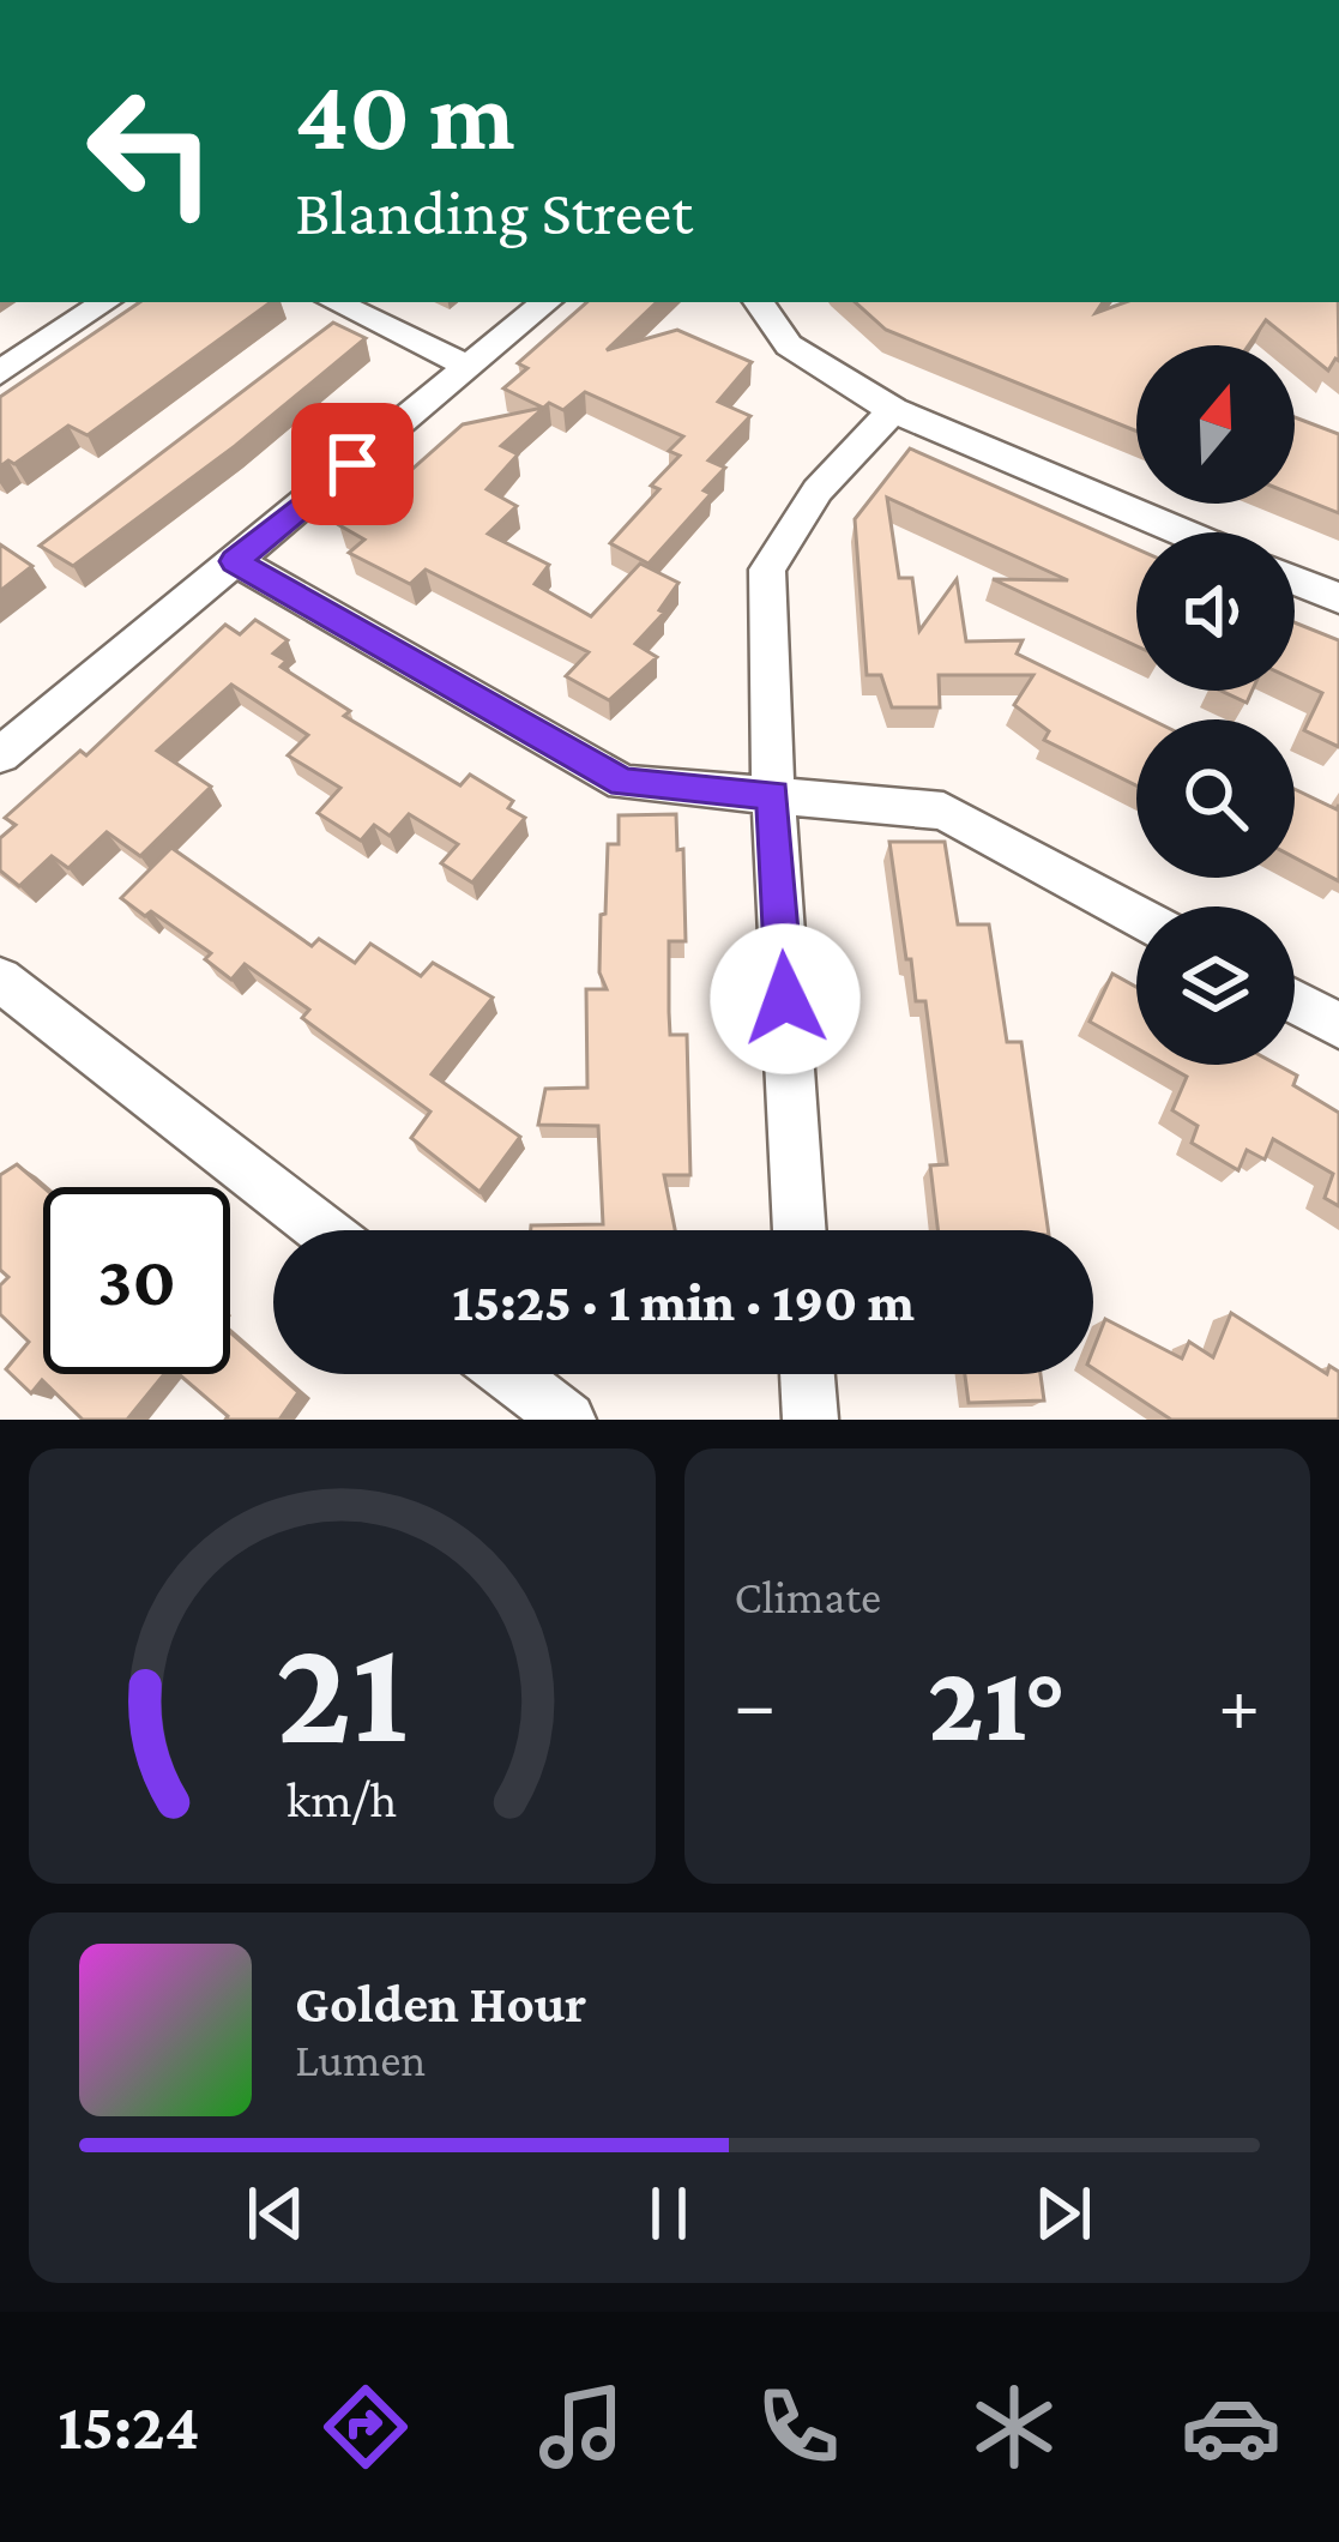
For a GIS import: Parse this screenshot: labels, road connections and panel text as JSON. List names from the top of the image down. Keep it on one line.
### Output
{"north":"top","page":{"turn":["40 m","Blanding Street"],"limit":"30","trip":"15:25 · 1 min · 190 m","tile":"Climate","heat":["−","21°","+"],"song":["Golden Hour","Lumen"],"tabs":"15:24","gauge":["21","km/h"]}}
